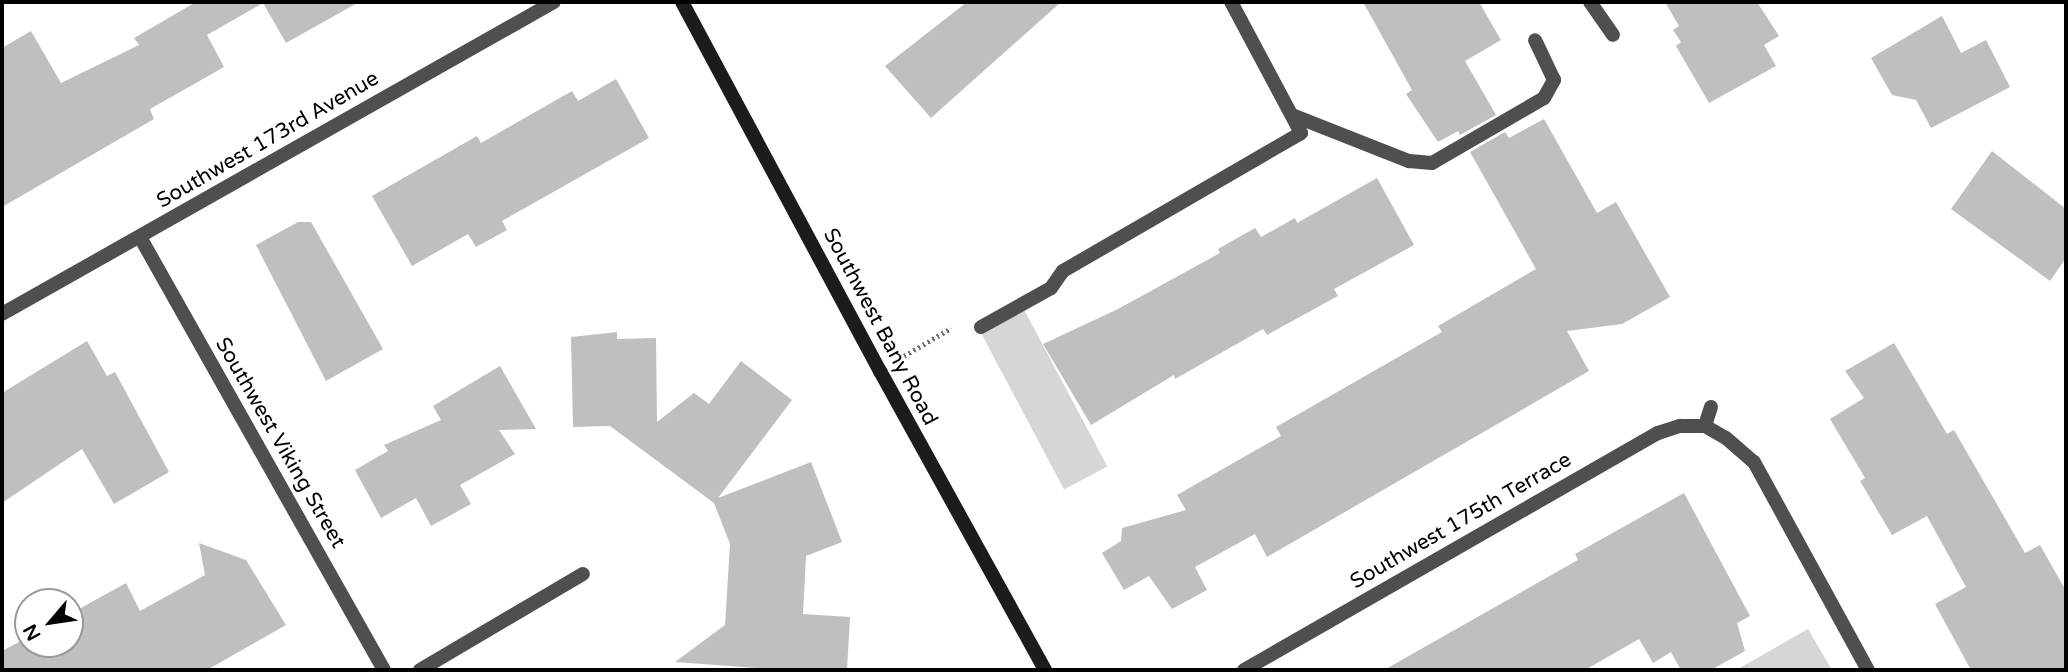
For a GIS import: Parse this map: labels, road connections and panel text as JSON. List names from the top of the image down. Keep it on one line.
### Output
{"streets":{"street":["Southwest 173rd Avenue","Southwest Bany Road","Southwest Viking Street","Southwest 175th Terrace"]},"crossings":[["Southwest 173rd Avenue","Southwest Viking Street"]],"north":"bottom left"}
